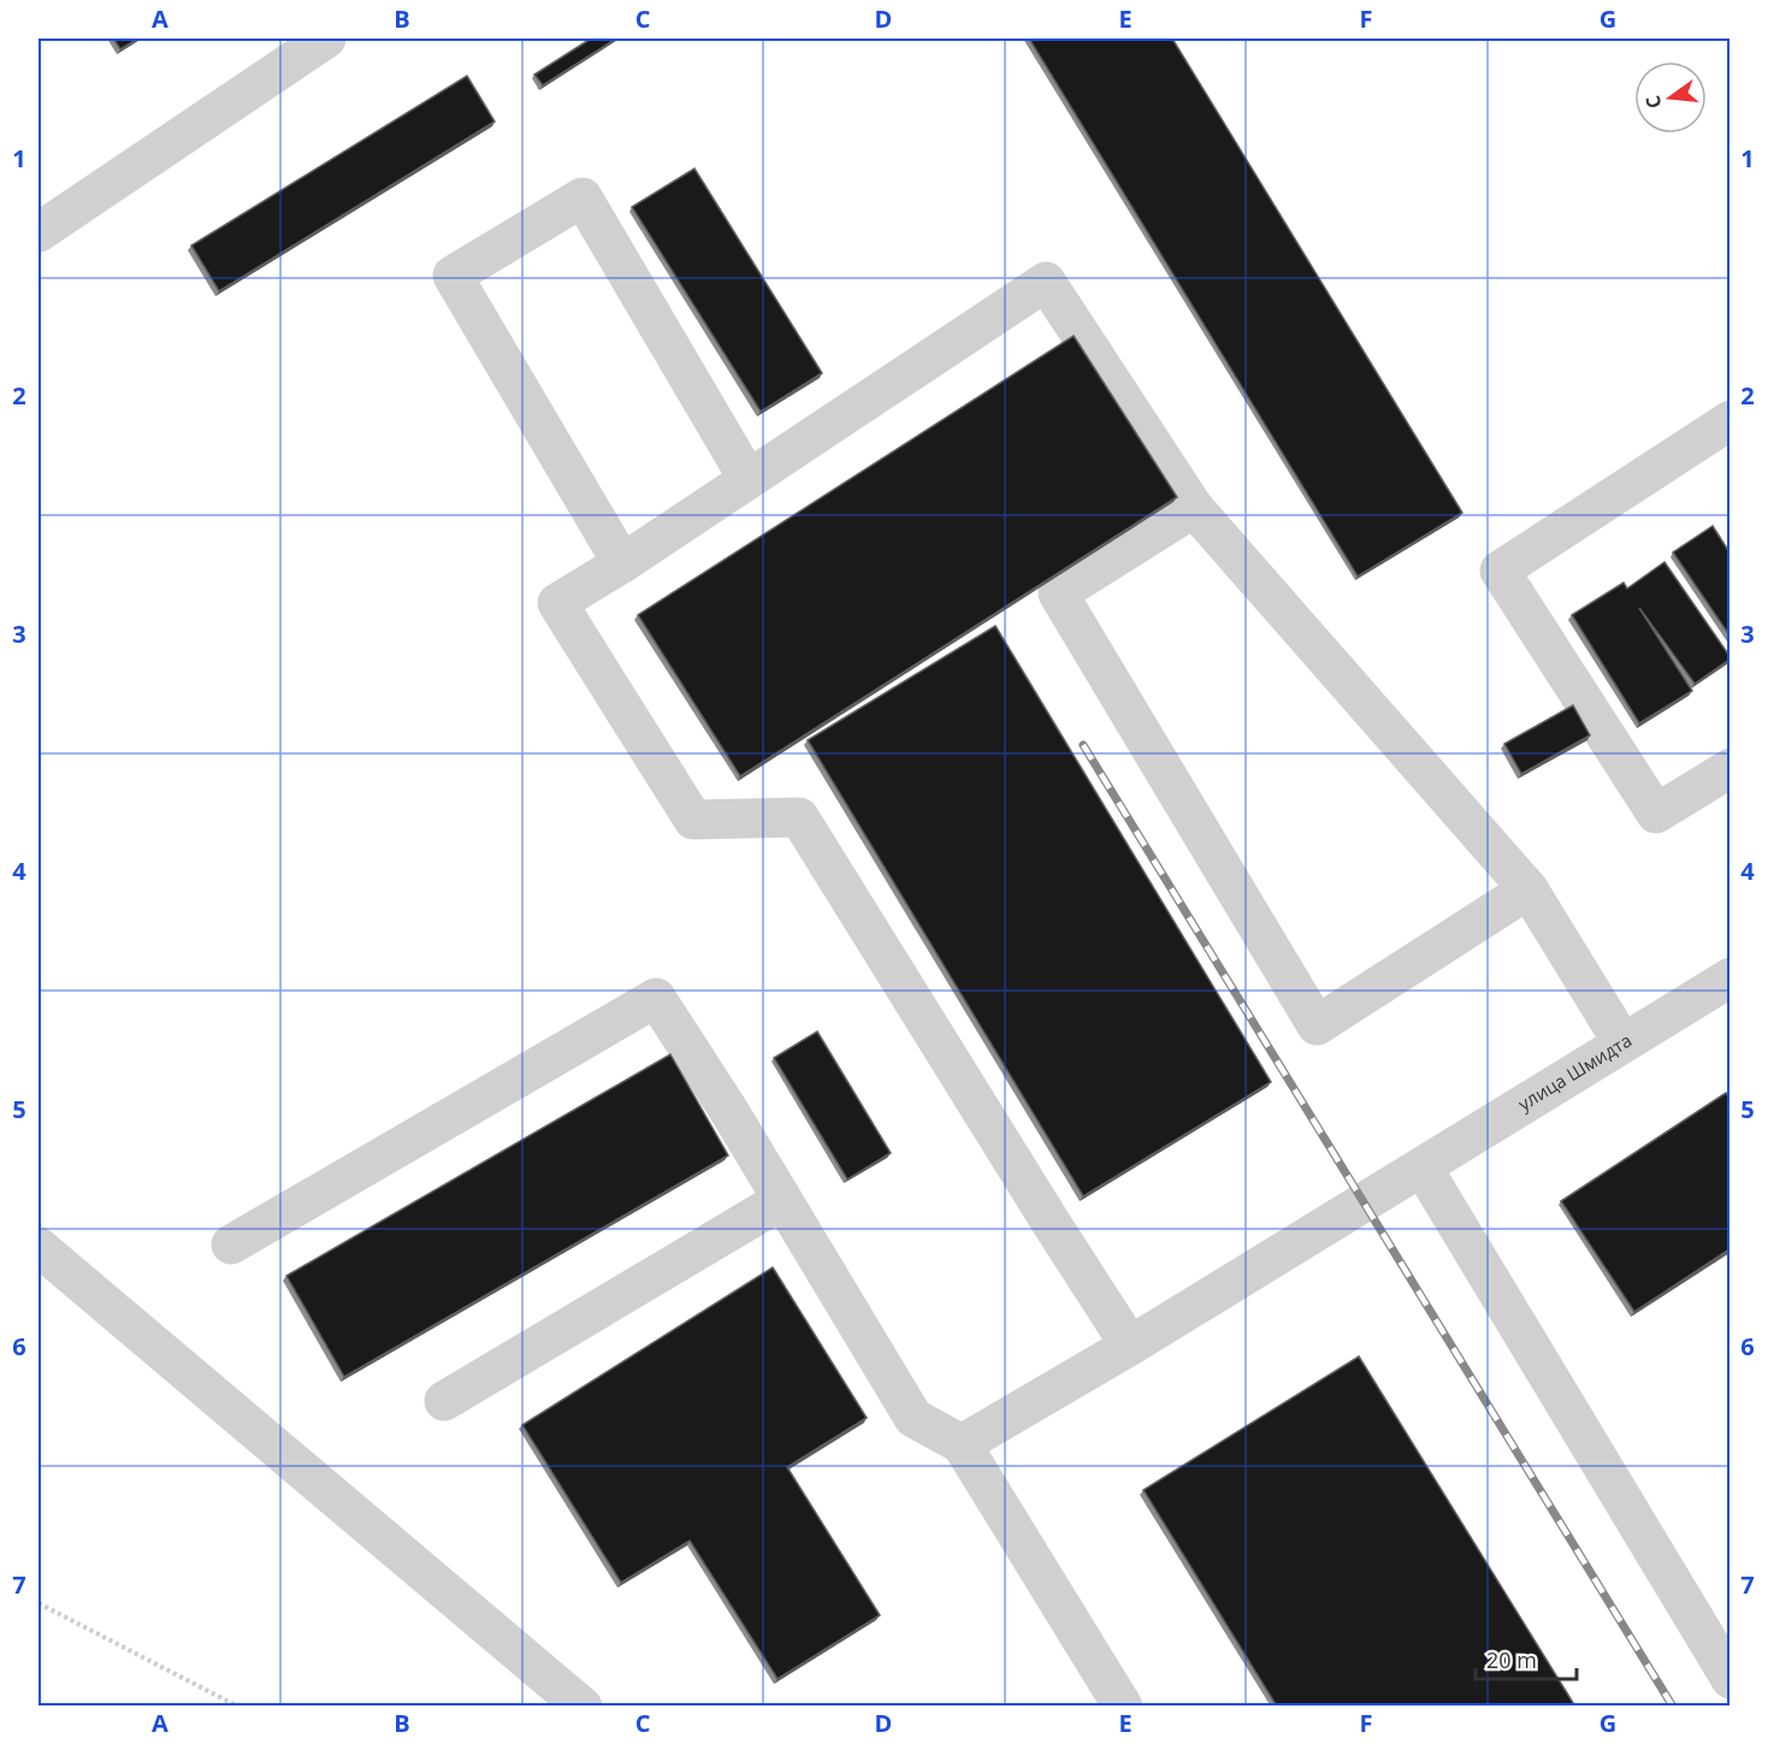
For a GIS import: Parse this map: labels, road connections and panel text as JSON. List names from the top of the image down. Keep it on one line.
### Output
{"streets":{"street":["улица Шмидта"]},"scale_bar":"20 m","north":"left","grid":{"columns":["A","B","C","D","E","F","G"],"rows":["1","2","3","4","5","6","7"]}}
